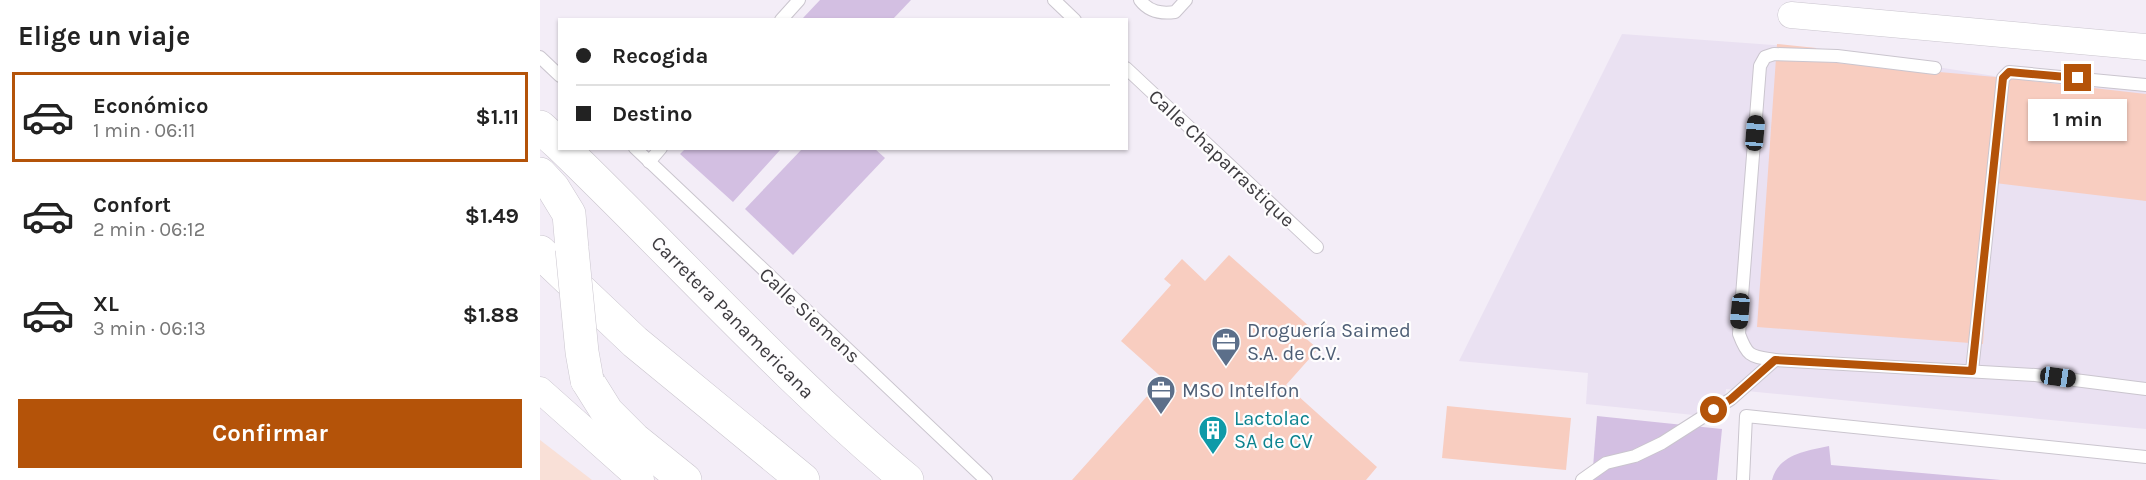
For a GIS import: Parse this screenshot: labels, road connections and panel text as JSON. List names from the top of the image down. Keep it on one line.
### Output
{"streets":{"main road":["Carretera Panamericana"],"lane":["Calle Chaparrastique","Calle Siemens"]},"places":{"office":["Droguería Saimed S.A. de C.V.","MSO Intelfon"],"building":["Lactolac SA de CV"]},"page":{"heading":"Elige un viaje","banner":["Recogida","Destino"],"list":[{"name":"Económico","note":"1 min · 06:11","value":"$1.11"},{"name":"Confort","note":"2 min · 06:12","value":"$1.49"},{"name":"XL","note":"3 min · 06:13","value":"$1.88"}],"bubble":"1 min","buttons":"Confirmar"}}
